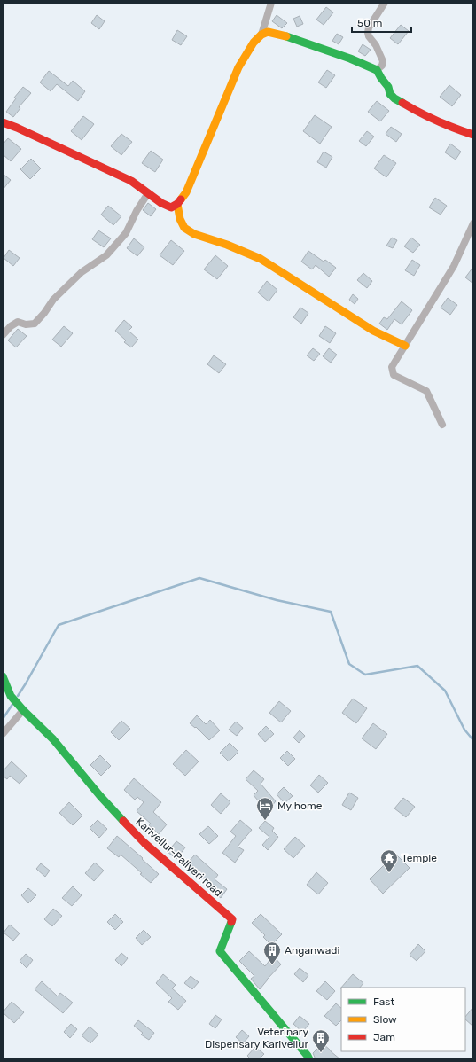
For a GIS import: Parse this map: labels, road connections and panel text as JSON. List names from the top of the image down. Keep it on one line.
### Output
{"streets":{"street":["Karivellur-Paliyeri road"]},"places":{"hotel":["My home"],"temple":["Temple"],"building":["Anganwadi","Veterinary Dispensary Karivellur"]},"legend":["Fast","Slow","Jam"],"scale_bar":"50 m"}
